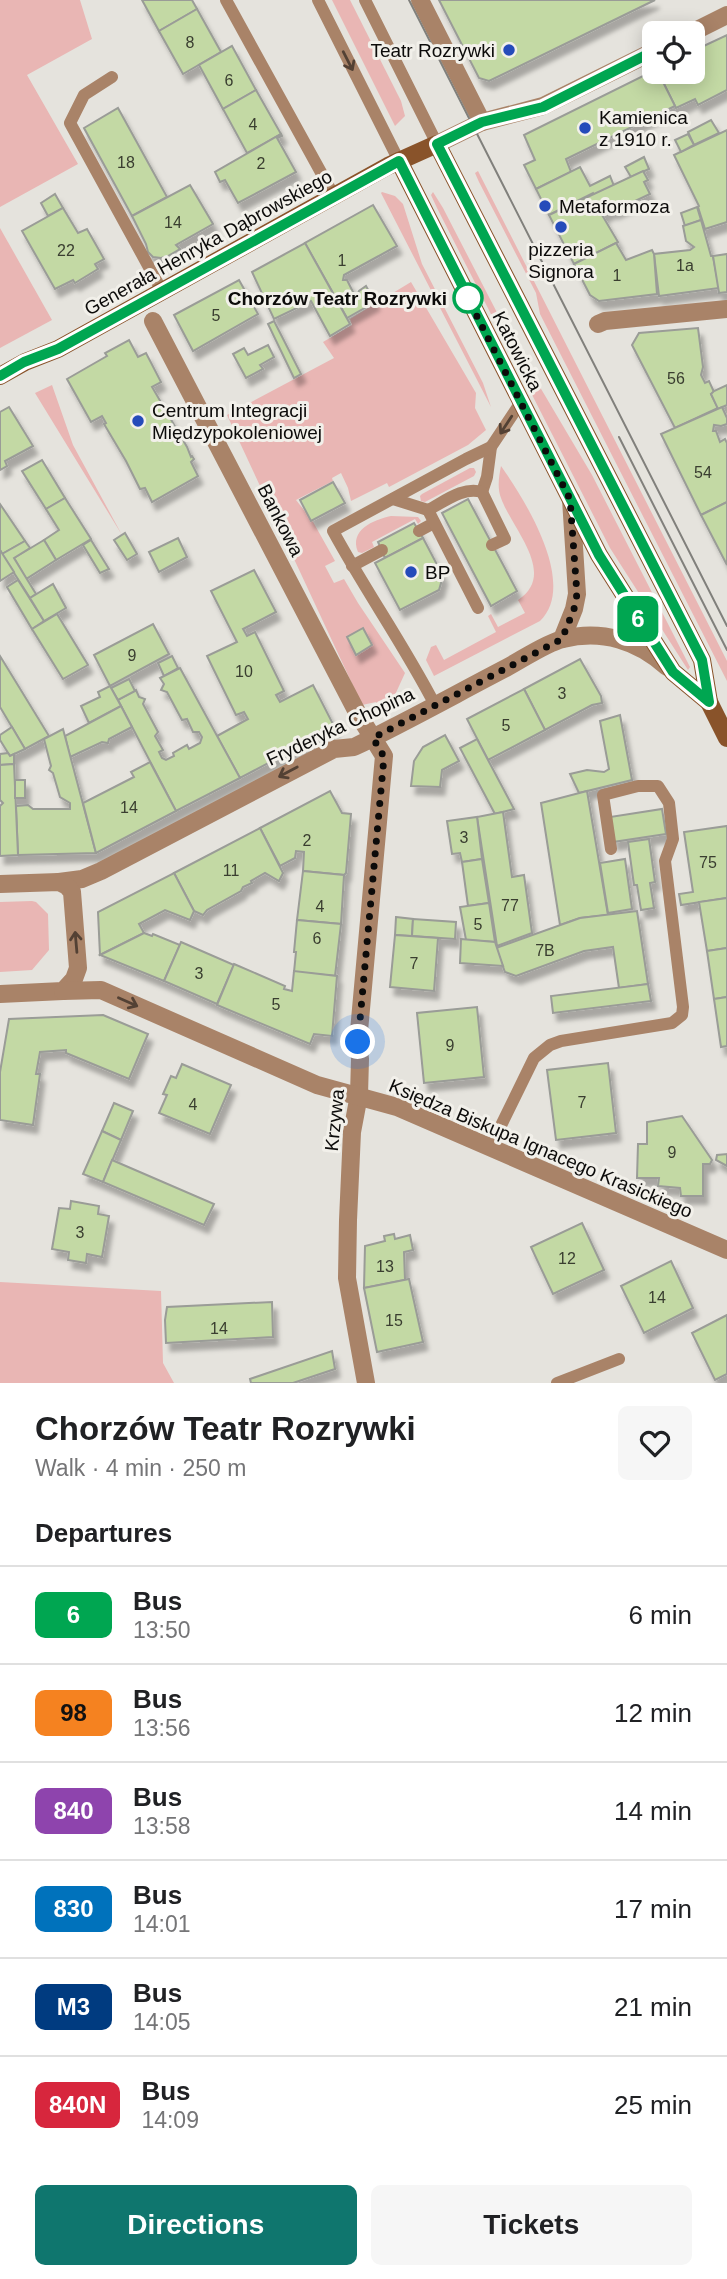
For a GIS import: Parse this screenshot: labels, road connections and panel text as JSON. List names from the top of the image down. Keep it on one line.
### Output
{"streets":{"street":["Generała Henryka Dąbrowskiego","Katowicka","Bankowa","Fryderyka Chopina","Krzywa","Księdza Biskupa Ignacego Krasickiego"]},"crossings":[["Generała Henryka Dąbrowskiego","Katowicka"],["Bankowa","Fryderyka Chopina"],["Bankowa","Krzywa"],["Fryderyka Chopina","Krzywa"],["Krzywa","Księdza Biskupa Ignacego Krasickiego"]],"one_way":["Fryderyka Chopina","Księdza Biskupa Ignacego Krasickiego"],"places":["Teatr Rozrywki","Kamienica z 1910 r.","Metaformoza","pizzeria Signora","Chorzów Teatr Rozrywki","Centrum Integracji Międzypokoleniowej","BP"],"lines":["bus line 6"],"house_numbers":["8","6","4","18","2","14","22","1","1a","1","5","56","54","9","10","3","5","14","3","2","75","11","77","4","5","6","7B","7","3","5","9","7","4","9","3","12","13","14","15","14"],"page":{"on_map":"6","heading":[["Chorzów Teatr Rozrywki","Walk · 4 min · 250 m"],"Departures"],"list":[{"mark":"6","name":"Bus","note":"13:50","value":"6 min"},{"mark":"98","name":"Bus","note":"13:56","value":"12 min"},{"mark":"840","name":"Bus","note":"13:58","value":"14 min"},{"mark":"830","name":"Bus","note":"14:01","value":"17 min"},{"mark":"M3","name":"Bus","note":"14:05","value":"21 min"},{"mark":"840N","name":"Bus","note":"14:09","value":"25 min"}],"buttons":["Directions","Tickets"]}}
